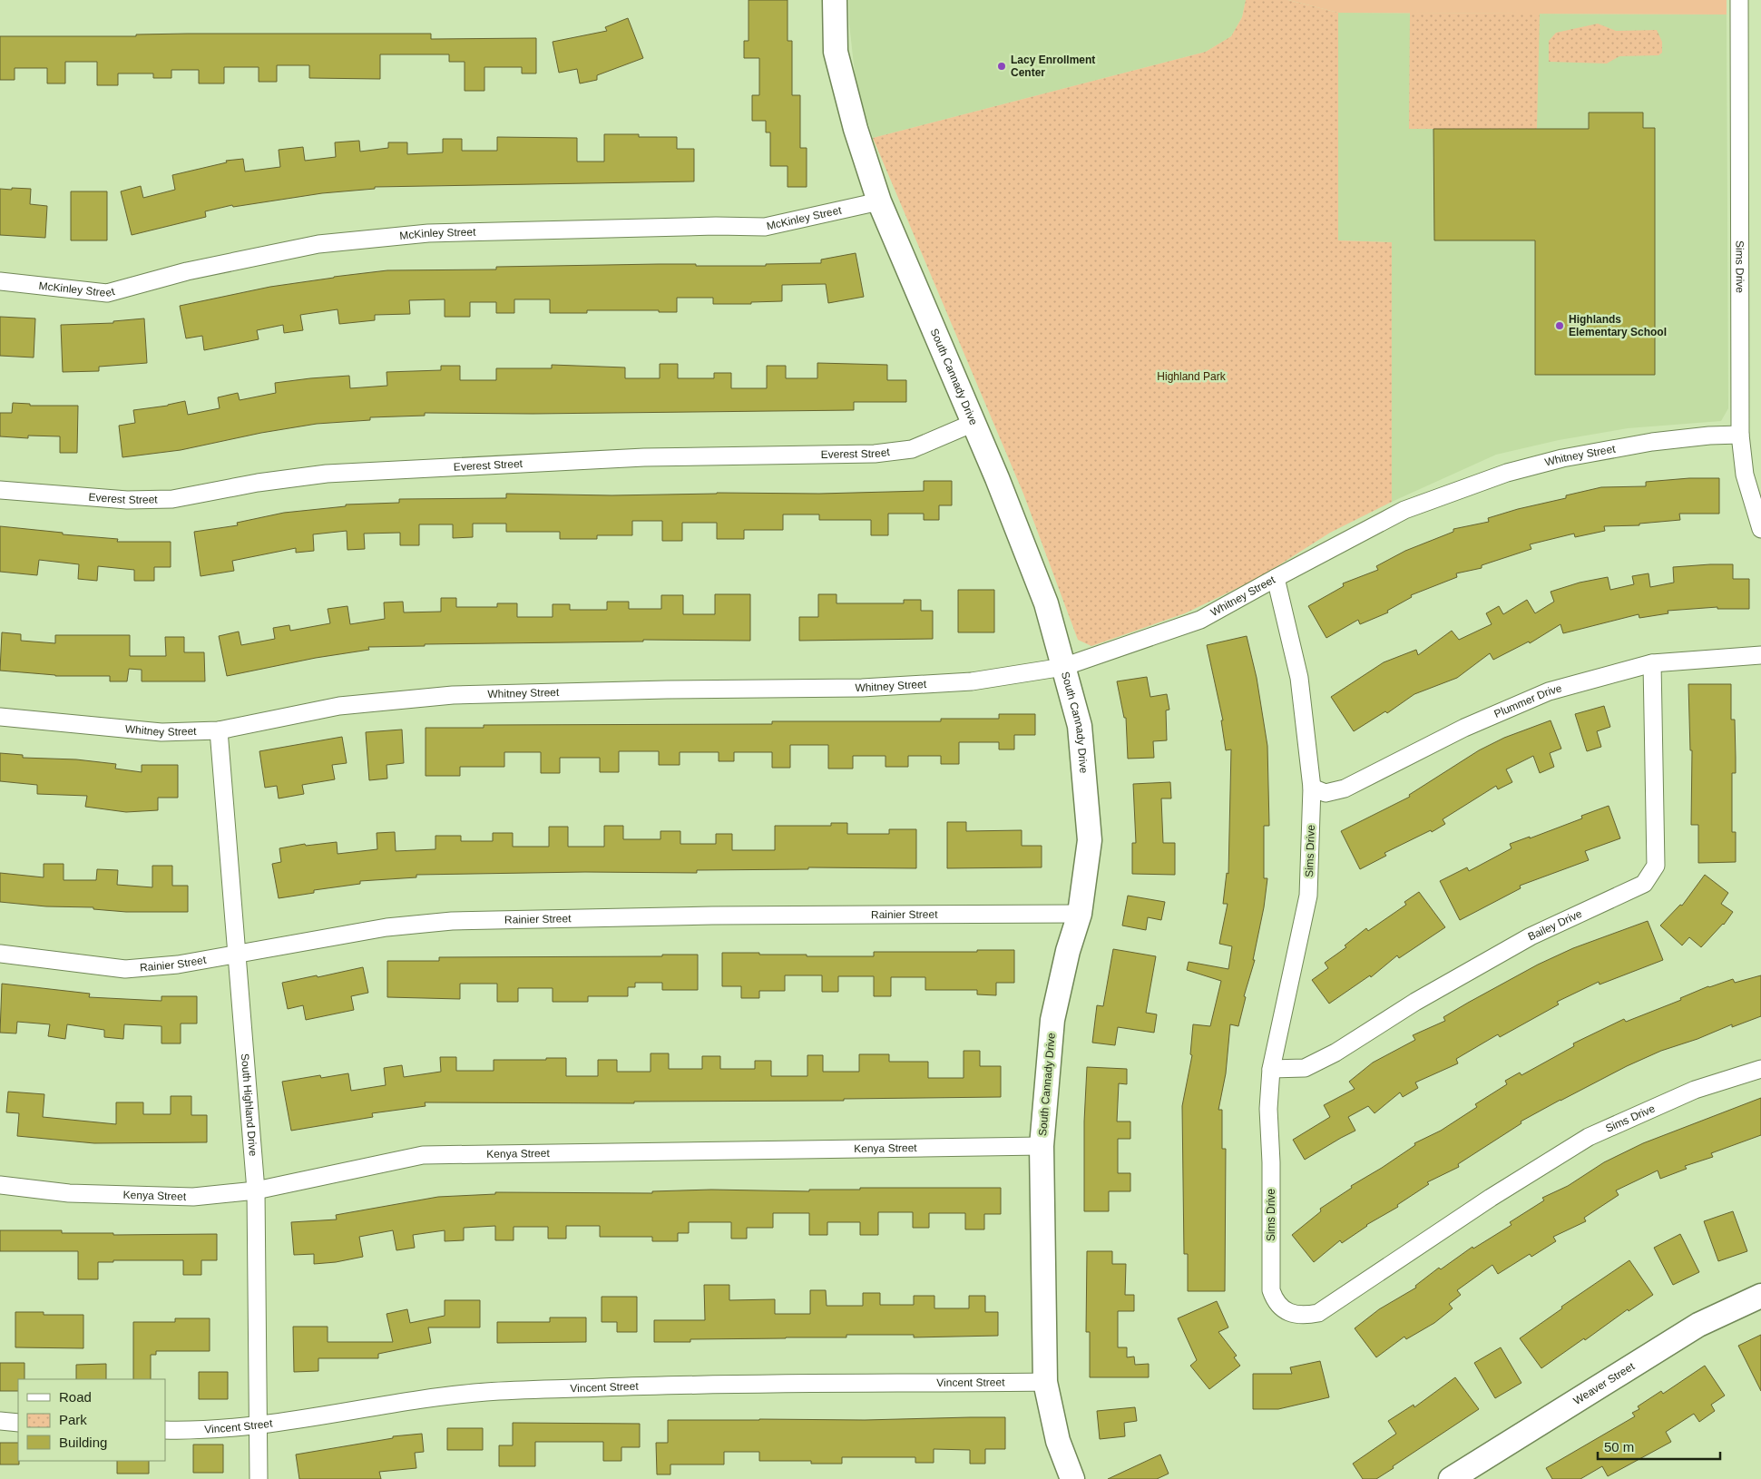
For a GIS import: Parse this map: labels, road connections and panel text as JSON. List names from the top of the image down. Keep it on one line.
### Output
{"streets":{"street":["McKinley Street","Sims Drive","South Cannady Drive","Everest Street","Whitney Street","Plummer Drive","Rainier Street","Bailey Drive","South Highland Drive","Kenya Street","Vincent Street","Weaver Street"]},"crossings":[["McKinley Street","South Cannady Drive"],["Sims Drive","Whitney Street"],["Sims Drive","Plummer Drive"],["Sims Drive","Bailey Drive"],["South Cannady Drive","Everest Street"],["South Cannady Drive","Whitney Street"],["South Cannady Drive","Rainier Street"],["South Cannady Drive","Kenya Street"],["South Cannady Drive","Vincent Street"],["Whitney Street","South Highland Drive"],["Plummer Drive","Bailey Drive"],["Rainier Street","South Highland Drive"],["South Highland Drive","Kenya Street"],["South Highland Drive","Vincent Street"]],"parks":["Highland Park"],"places":["Lacy Enrollment Center","Highlands Elementary School"],"legend":["Road","Park","Building"],"scale_bar":"50 m"}
